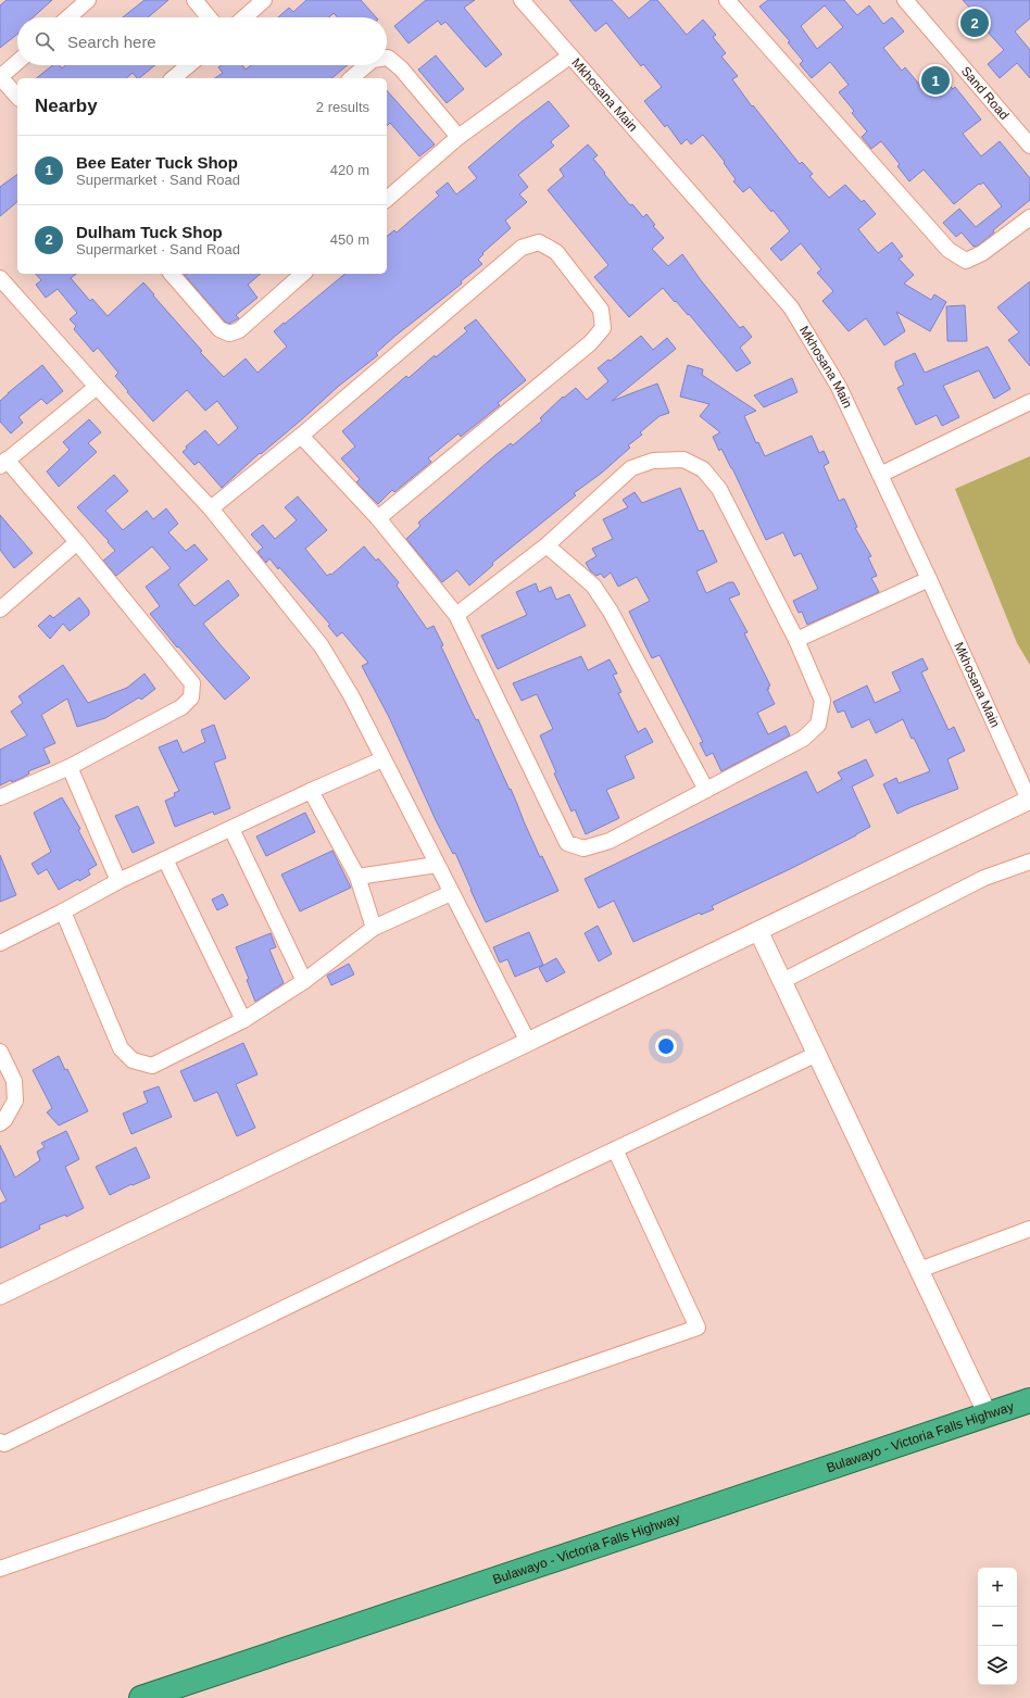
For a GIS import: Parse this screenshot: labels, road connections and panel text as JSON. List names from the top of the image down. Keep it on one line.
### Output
{"streets":{"highway":["Bulawayo - Victoria Falls Highway"],"street":["Sand Road","Mkhosana Main"]},"page":{"pins":["2","1"],"search":"Search here","heading":["Nearby","2 results"],"list":[{"mark":"1","name":"Bee Eater Tuck Shop","note":"Supermarket · Sand Road","value":"420 m"},{"mark":"2","name":"Dulham Tuck Shop","note":"Supermarket · Sand Road","value":"450 m"}],"map_buttons":["+","−"]}}
